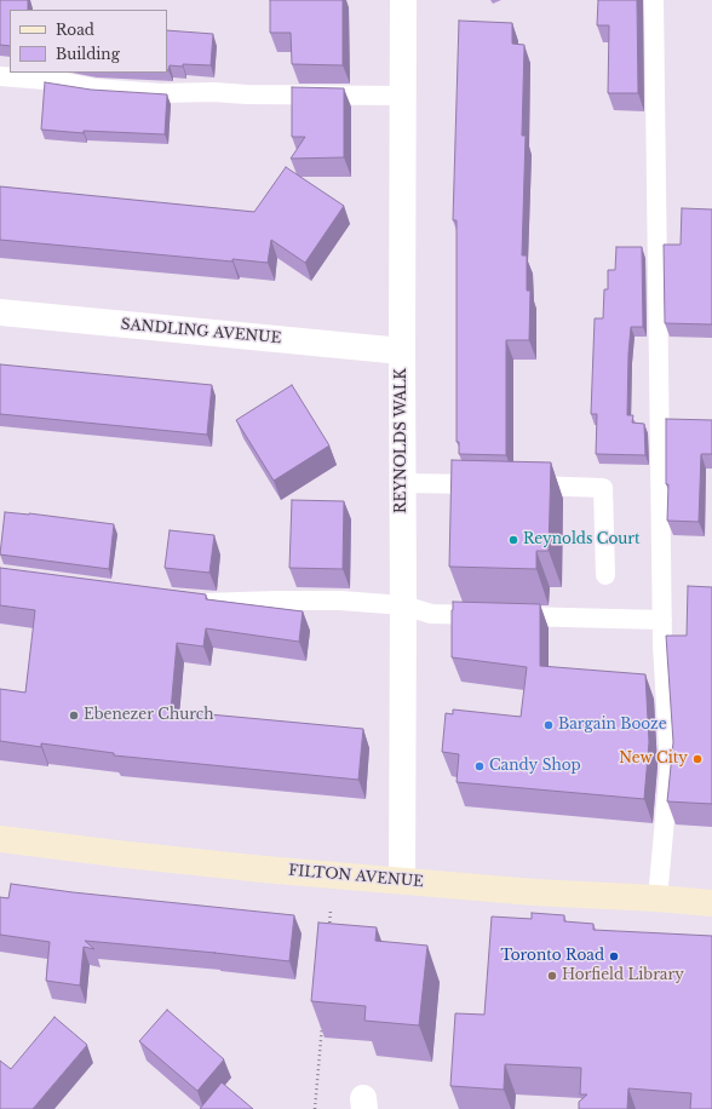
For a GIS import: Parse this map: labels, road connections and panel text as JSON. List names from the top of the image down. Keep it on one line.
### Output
{"streets":{"street":["SANDLING AVENUE","REYNOLDS WALK","FILTON AVENUE"]},"crossings":[["SANDLING AVENUE","REYNOLDS WALK"],["REYNOLDS WALK","FILTON AVENUE"]],"places":["Reynolds Court","Ebenezer Church","Bargain Booze","New City","Candy Shop","Toronto Road","Horfield Library"],"legend":["Road","Building"]}
